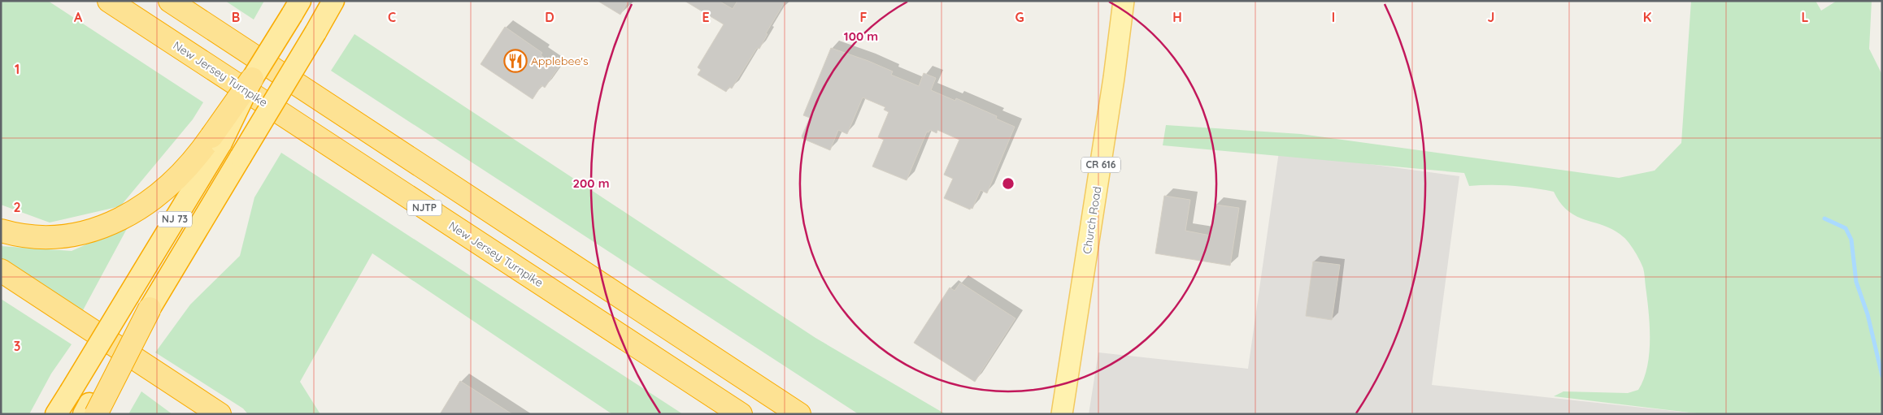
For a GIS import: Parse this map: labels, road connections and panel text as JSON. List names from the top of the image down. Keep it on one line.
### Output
{"streets":{"highway":["New Jersey Turnpike","NJTP","NJ 73"],"main road":["CR 616","Church Road"]},"places":{"restaurant":["Applebee's"]},"grid":{"columns":["A","B","C","D","E","F","G","H","I","J","K","L"],"rows":["1","2","3"]},"rings":["100 m","200 m"]}
